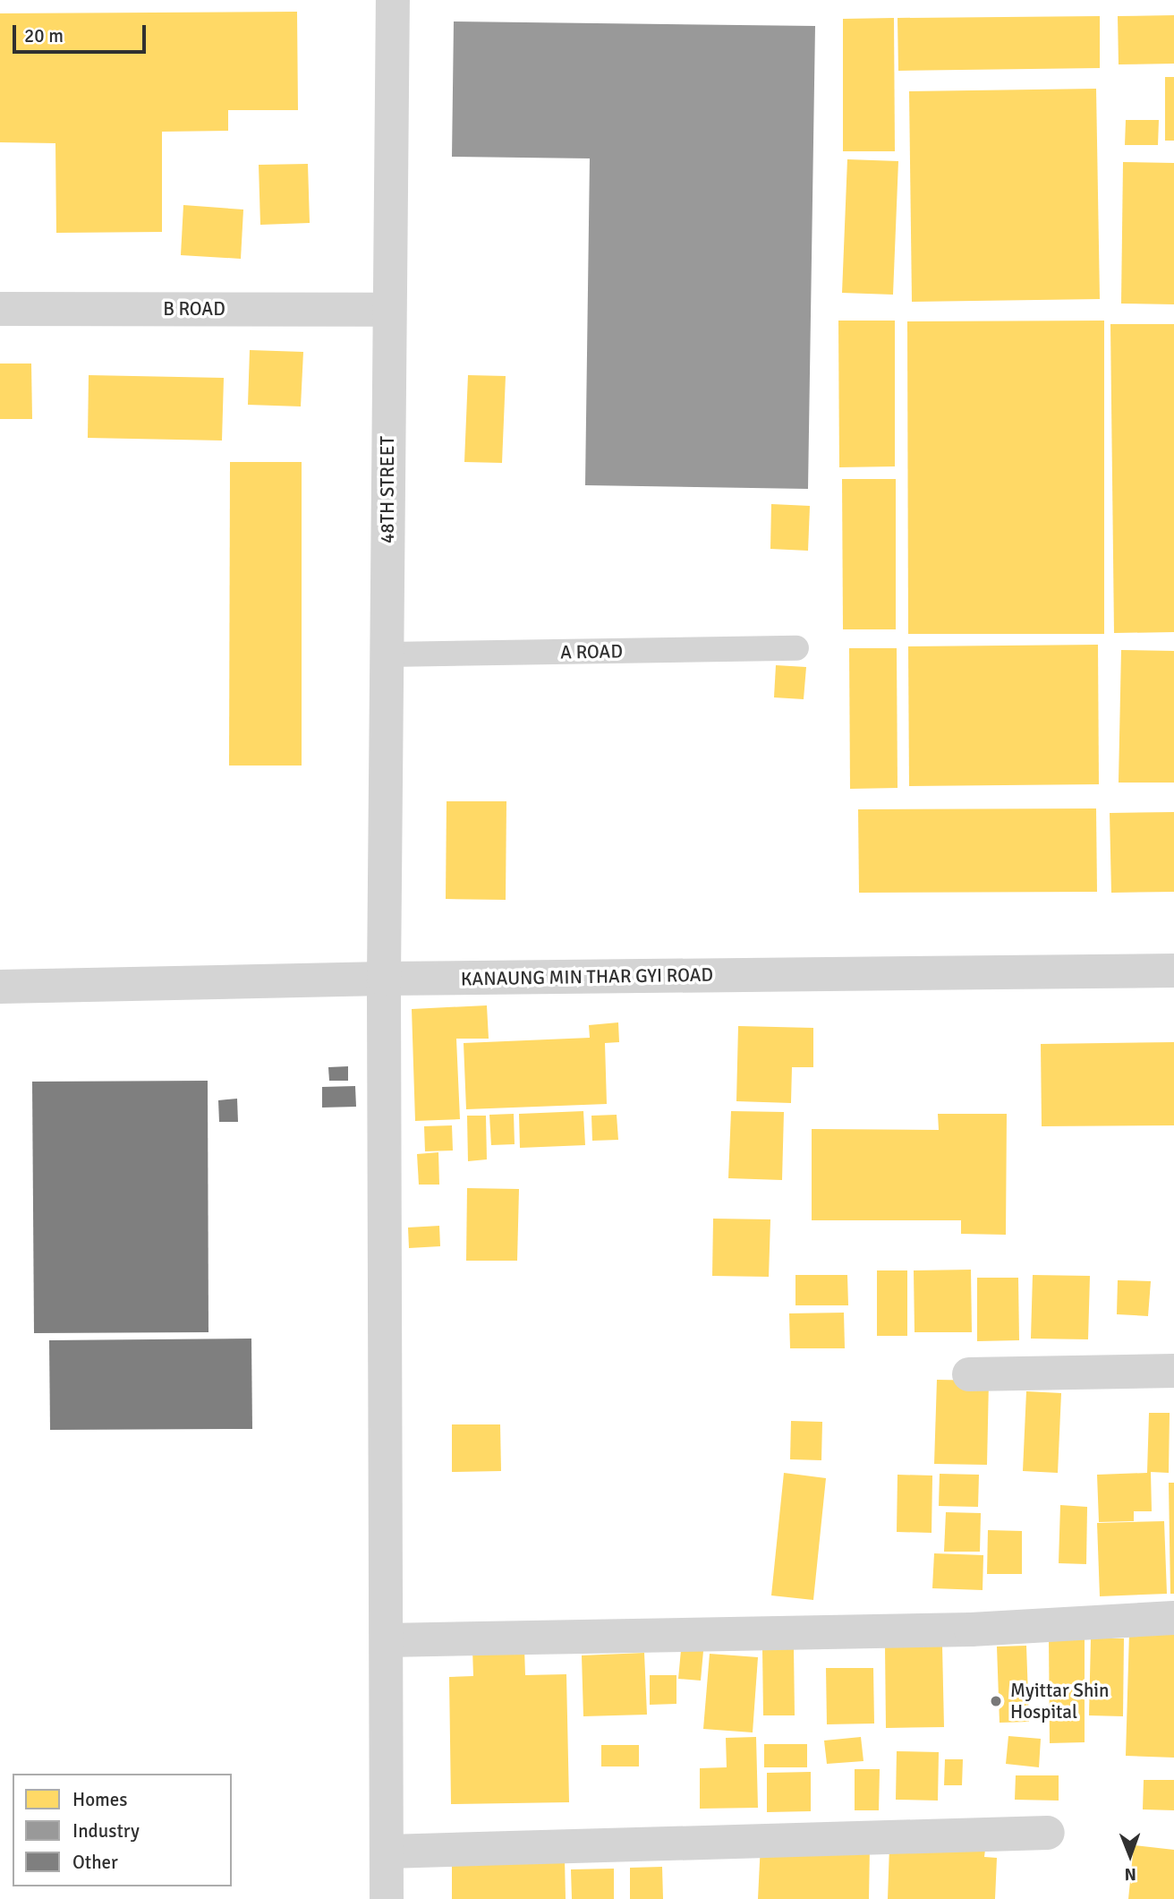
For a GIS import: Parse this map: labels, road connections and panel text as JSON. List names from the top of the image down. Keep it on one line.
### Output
{"streets":{"street":["B ROAD","48TH STREET","KANAUNG MIN THAR GYI ROAD"],"lane":["A ROAD"]},"crossings":[["B ROAD","48TH STREET"],["48TH STREET","A ROAD"],["48TH STREET","KANAUNG MIN THAR GYI ROAD"]],"places":["Myittar Shin Hospital"],"legend":["Homes","Industry","Other"],"scale_bar":"20 m","north":"bottom"}
